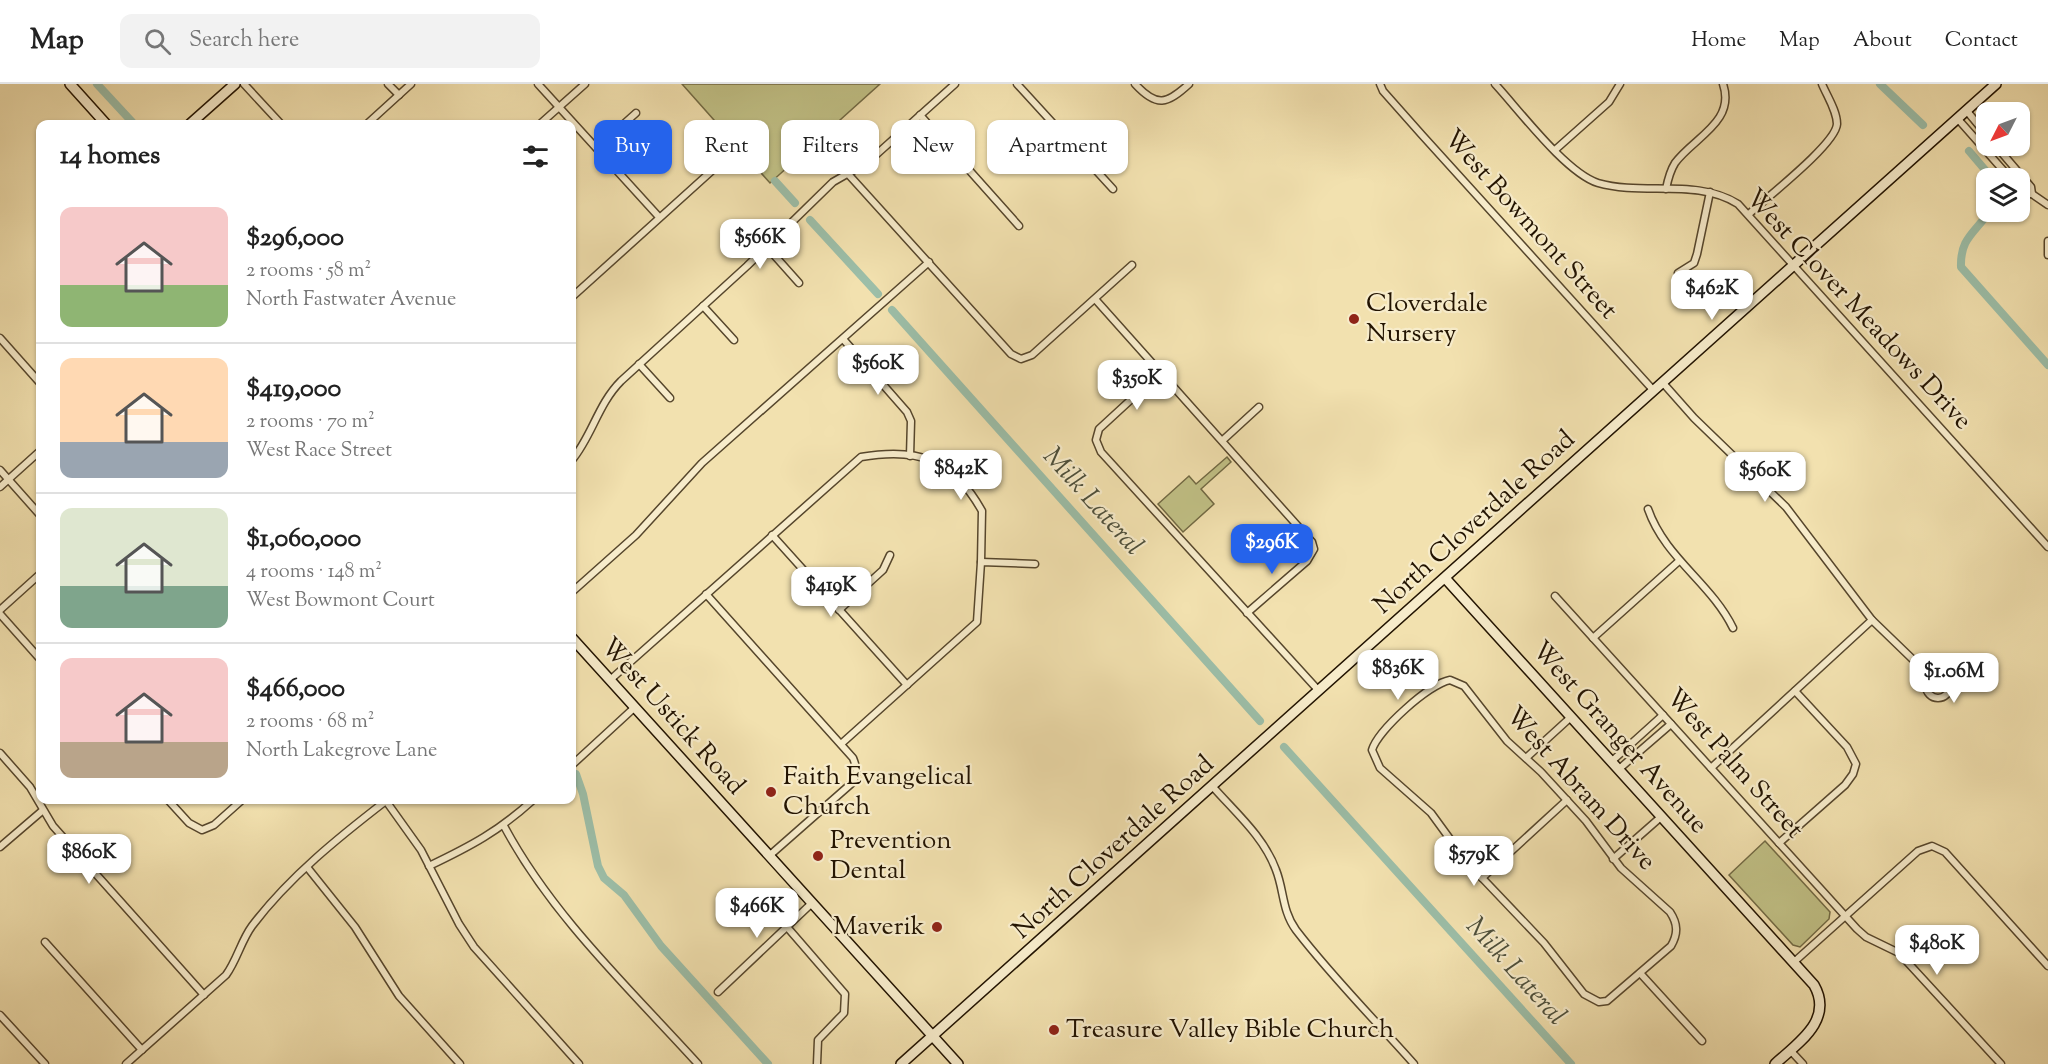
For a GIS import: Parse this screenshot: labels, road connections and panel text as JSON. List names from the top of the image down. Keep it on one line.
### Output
{"streets":{"main road":["North Cloverdale Road","West Ustick Road","West Granger Avenue"],"street":["West Bowmont Street","West Clover Meadows Drive","West Palm Street","West Abram Drive"]},"crossings":[["West Bowmont Street","North Cloverdale Road"],["West Clover Meadows Drive","North Cloverdale Road"],["North Cloverdale Road","West Ustick Road"],["North Cloverdale Road","West Granger Avenue"]],"water":["Milk Lateral"],"places":["Cloverdale Nursery","Faith Evangelical Church","Prevention Dental","Maverik","Treasure Valley Bible Church"],"north":"bottom left","page":{"header":"Map","search":"Search here","nav":["Home","Map","About","Contact"],"chip":["Buy","Rent","Filters","New","Apartment"],"heading":"14 homes","list":[{"name":"$296,000","note":"2 rooms · 58 m² · North Fastwater Avenue"},{"name":"$419,000","note":"2 rooms · 70 m² · West Race Street"},{"name":"$1,060,000","note":"4 rooms · 148 m² · West Bowmont Court"},{"name":"$466,000","note":"2 rooms · 68 m² · North Lakegrove Lane"}],"price":["$566K","$462K","$560K","$350K","$842K","$560K","$296K","$419K","$836K","$1.06M","$860K","$579K","$466K","$480K"]}}
